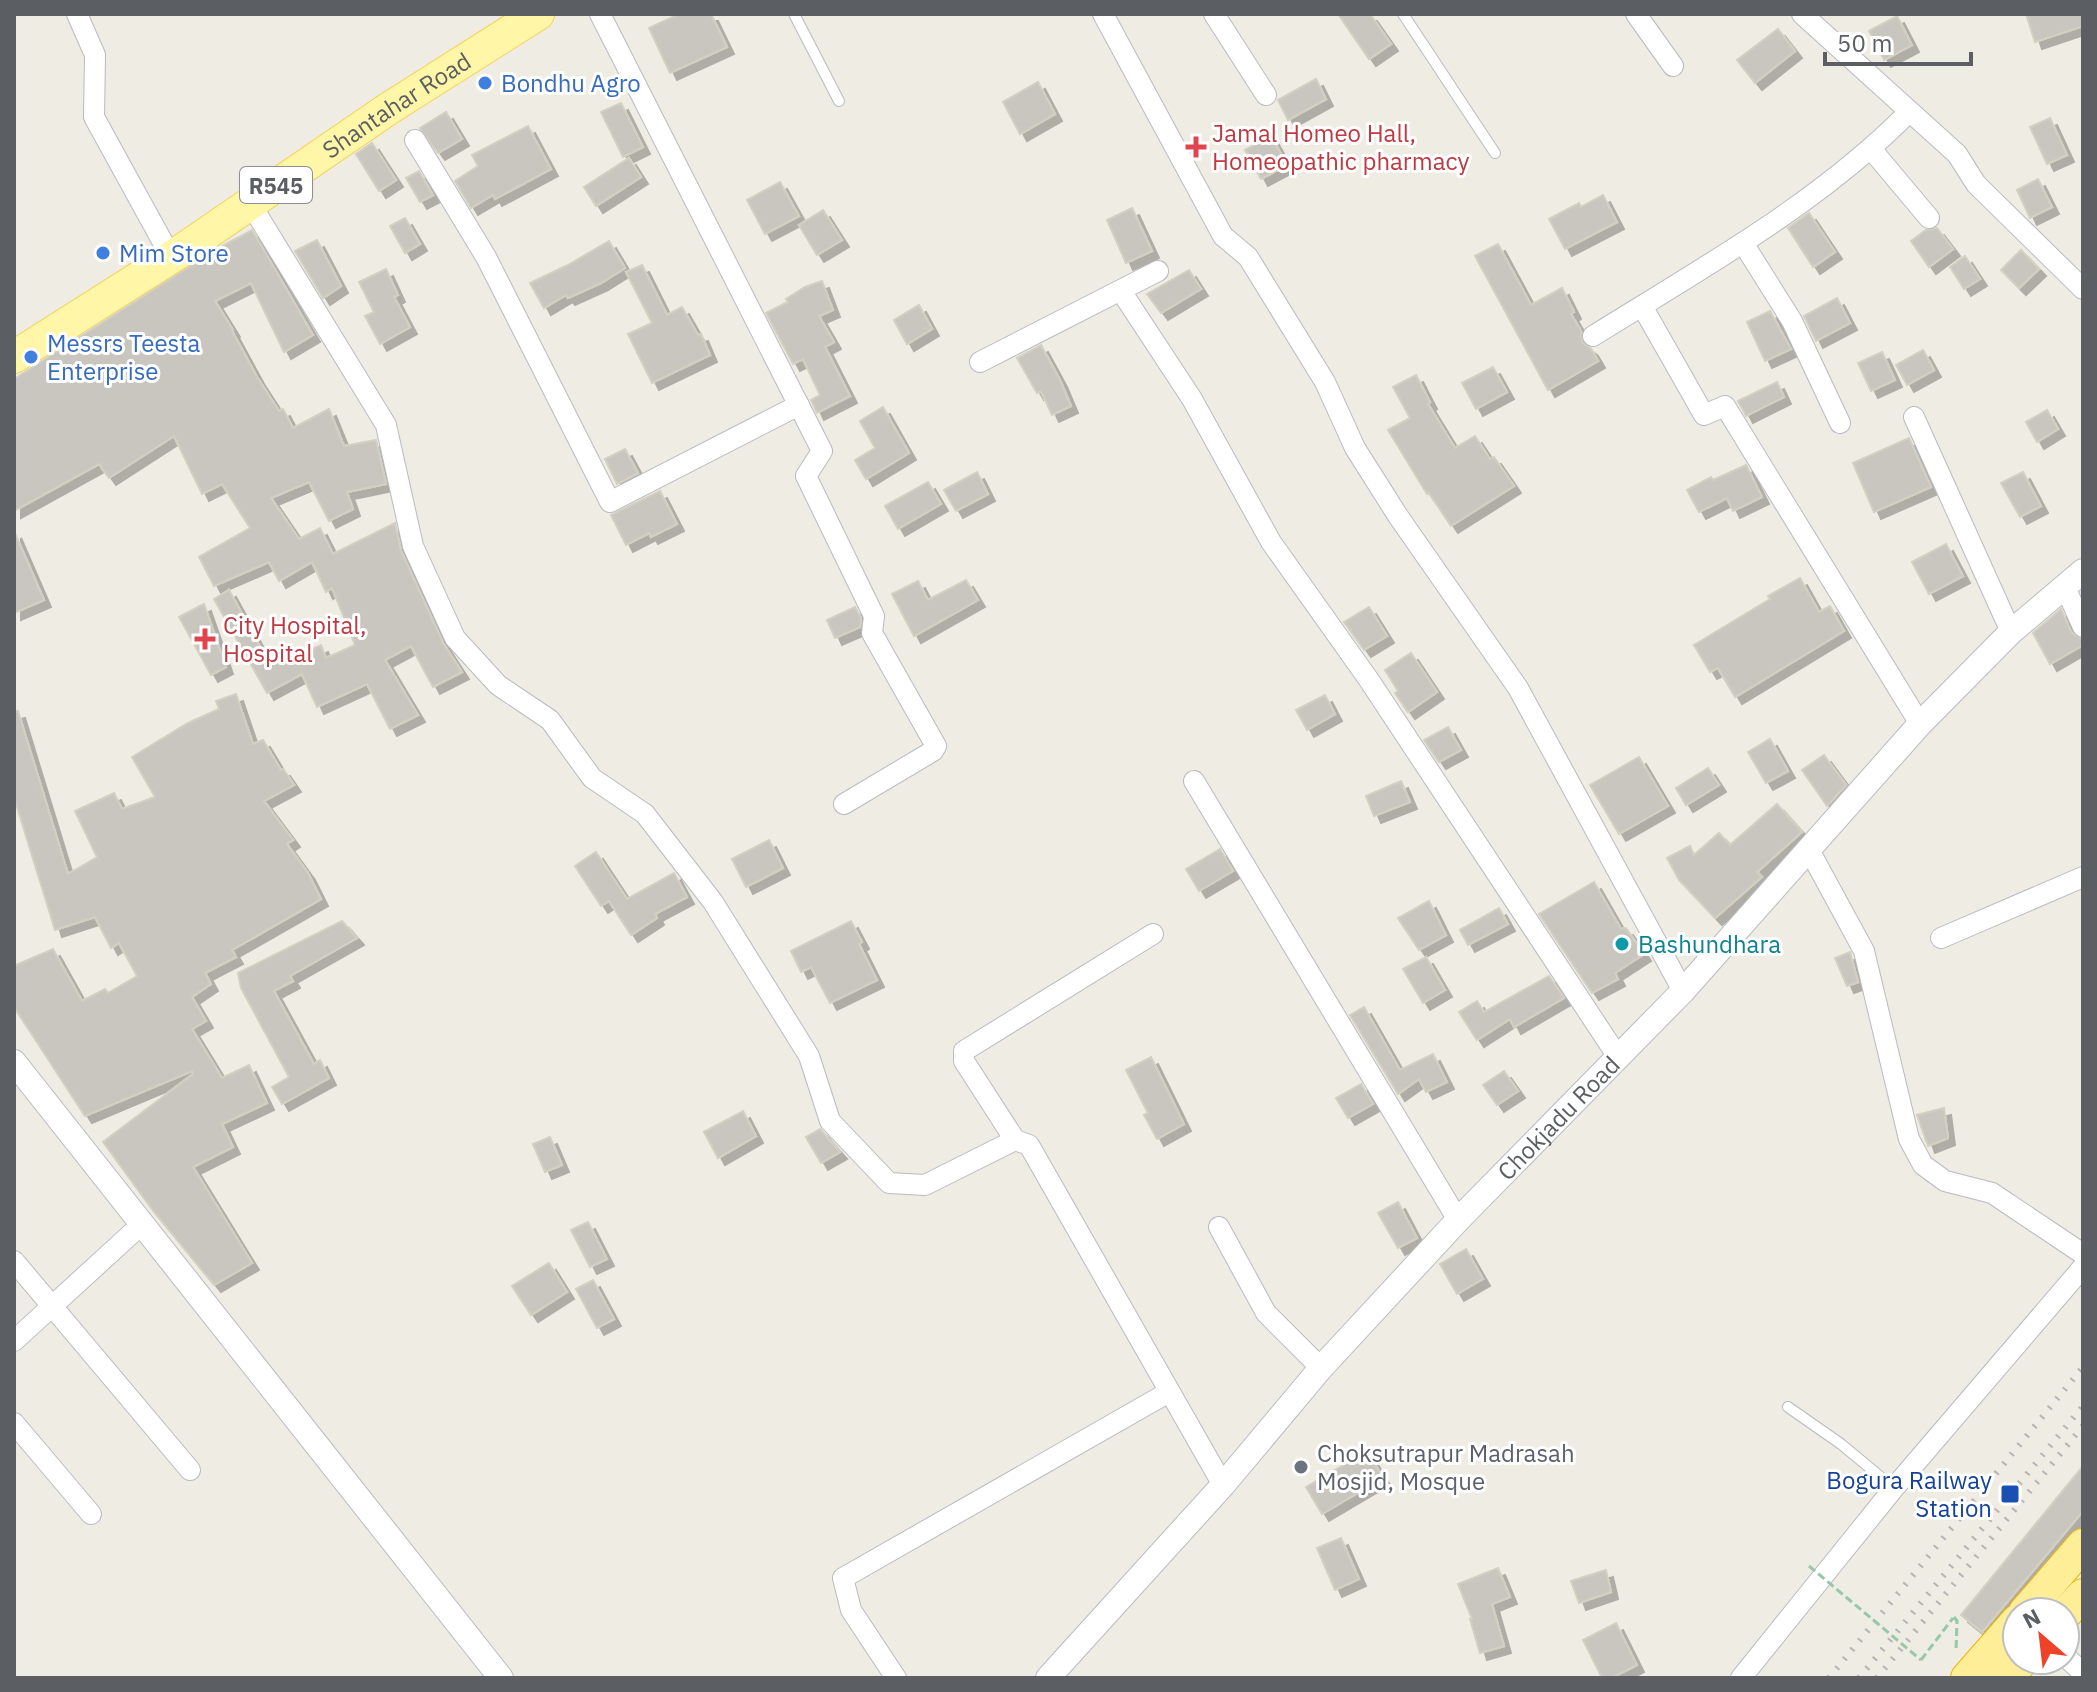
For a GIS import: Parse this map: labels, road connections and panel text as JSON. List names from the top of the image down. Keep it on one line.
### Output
{"streets":{"main road":["Shantahar Road","R545"],"street":["Chokjadu Road"]},"places":{"other":["Bondhu Agro","Mim Store","Messrs Teesta Enterprise","Bashundhara","Choksutrapur Madrasah Mosjid, Mosque"],"health":["Jamal Homeo Hall, Homeopathic pharmacy","City Hospital, Hospital"],"transit":["Bogura Railway Station"]},"scale_bar":"50 m","north":"top left"}
